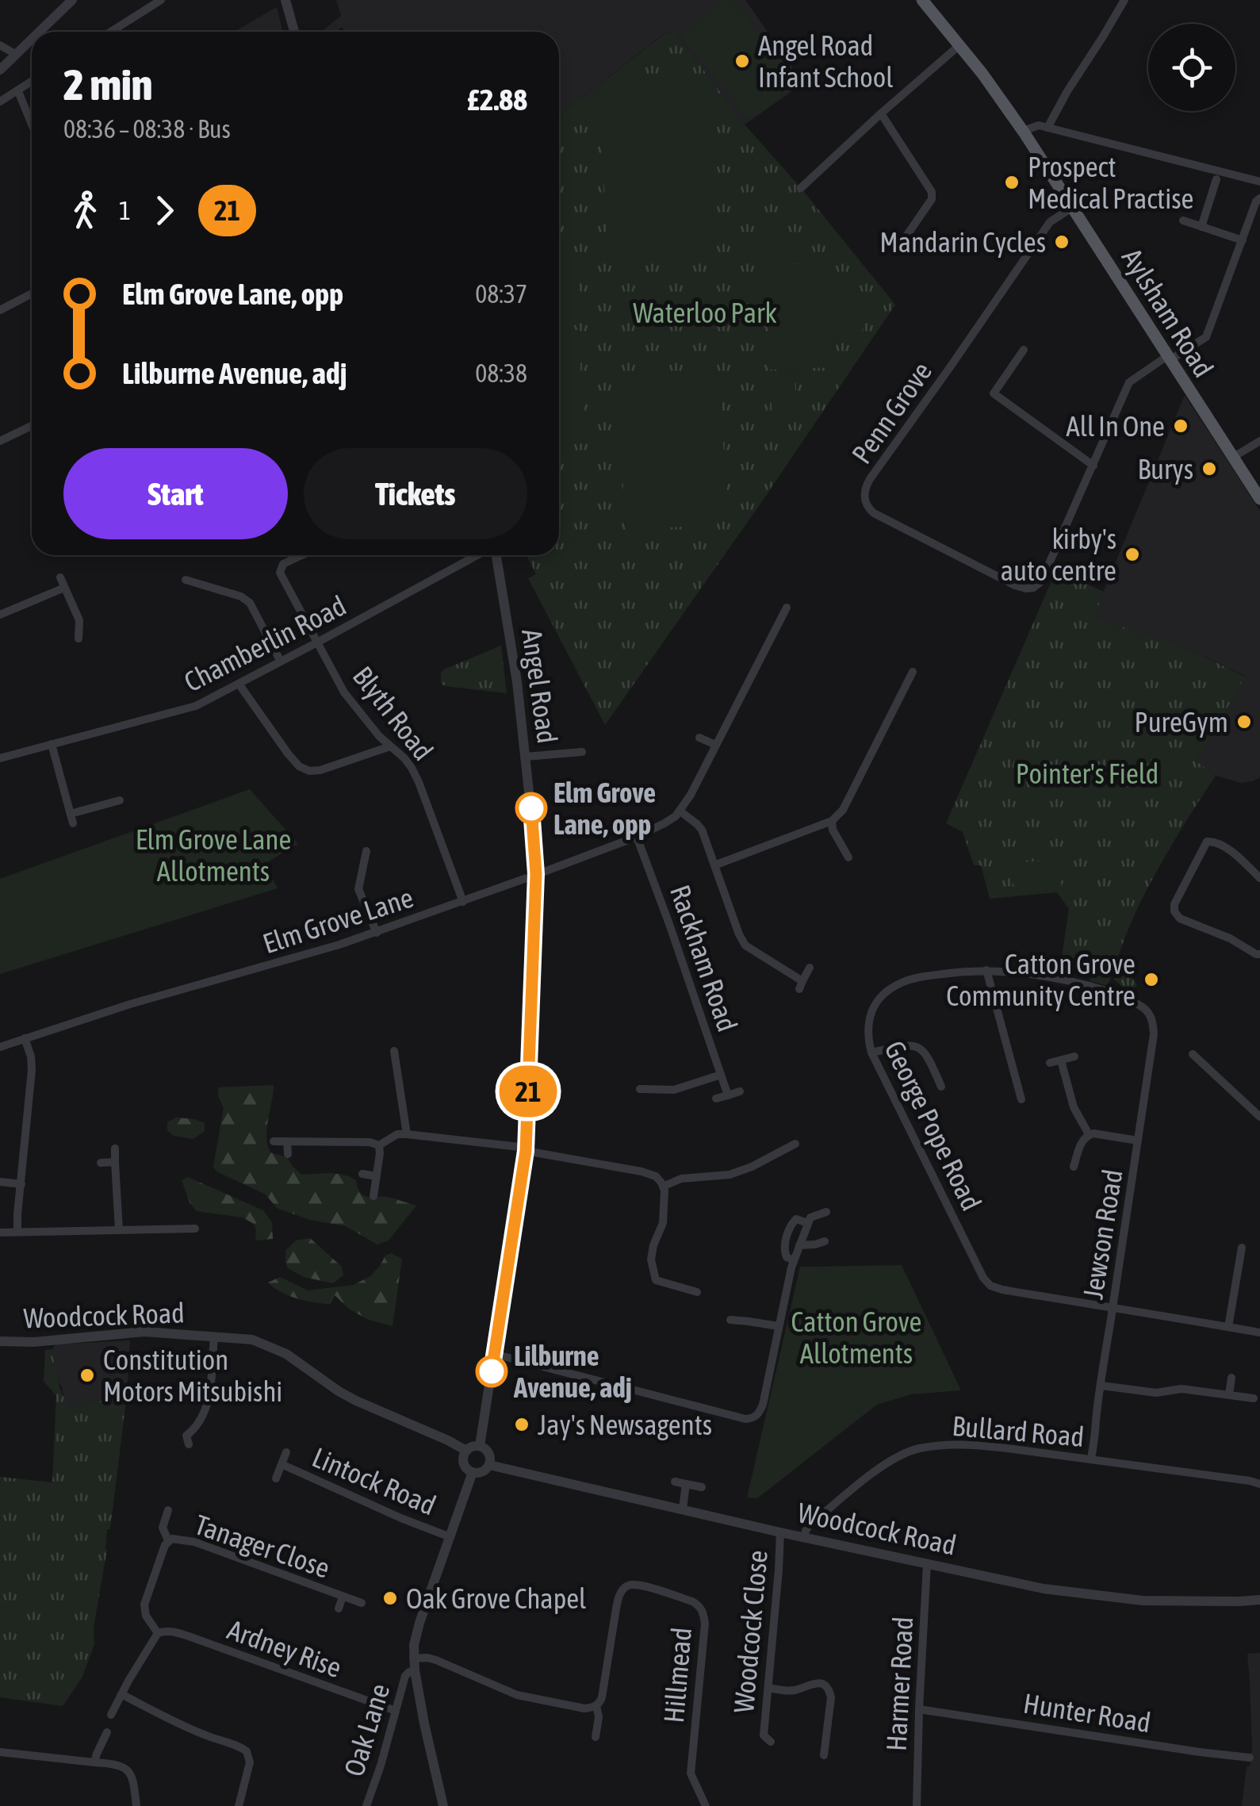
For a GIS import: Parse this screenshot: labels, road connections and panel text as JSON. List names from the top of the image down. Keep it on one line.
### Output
{"streets":{"main road":["Aylsham Road"],"street":["Penn Grove","Chamberlin Road","Angel Road","Blyth Road","Elm Grove Lane","Rackham Road","George Pope Road","Jewson Road","Woodcock Road","Bullard Road","Lintock Road","Tanager Close","Woodcock Close","Ardney Rise","Hillmead","Harmer Road","Hunter Road","Oak Lane"]},"crossings":[["Aylsham Road","Penn Grove"],["Chamberlin Road","Blyth Road"],["Angel Road","Elm Grove Lane"],["Angel Road","Woodcock Road"],["Blyth Road","Elm Grove Lane"],["Elm Grove Lane","Rackham Road"],["George Pope Road","Jewson Road"],["Jewson Road","Bullard Road"],["Woodcock Road","Bullard Road"],["Woodcock Road","Woodcock Close"],["Woodcock Road","Harmer Road"],["Tanager Close","Ardney Rise"],["Ardney Rise","Oak Lane"],["Harmer Road","Hunter Road"]],"parks":["Waterloo Park","Pointer's Field","Elm Grove Lane Allotments","Catton Grove Allotments"],"places":["Angel Road Infant School","Prospect Medical Practise","Mandarin Cycles","All In One","Burys","kirby's auto centre","PureGym","Elm Grove Lane, opp","Catton Grove Community Centre","Lilburne Avenue, adj","Constitution Motors Mitsubishi","Jay's Newsagents","Oak Grove Chapel"],"lines":["bus line 21"],"page":{"on_map":"21","heading":["2 min","08:36 – 08:38 · Bus","£2.88"],"legs":["1","21"],"list":[{"name":"Elm Grove Lane, opp","value":"08:37"},{"name":"Lilburne Avenue, adj","value":"08:38"}],"buttons":["Start","Tickets"]}}
